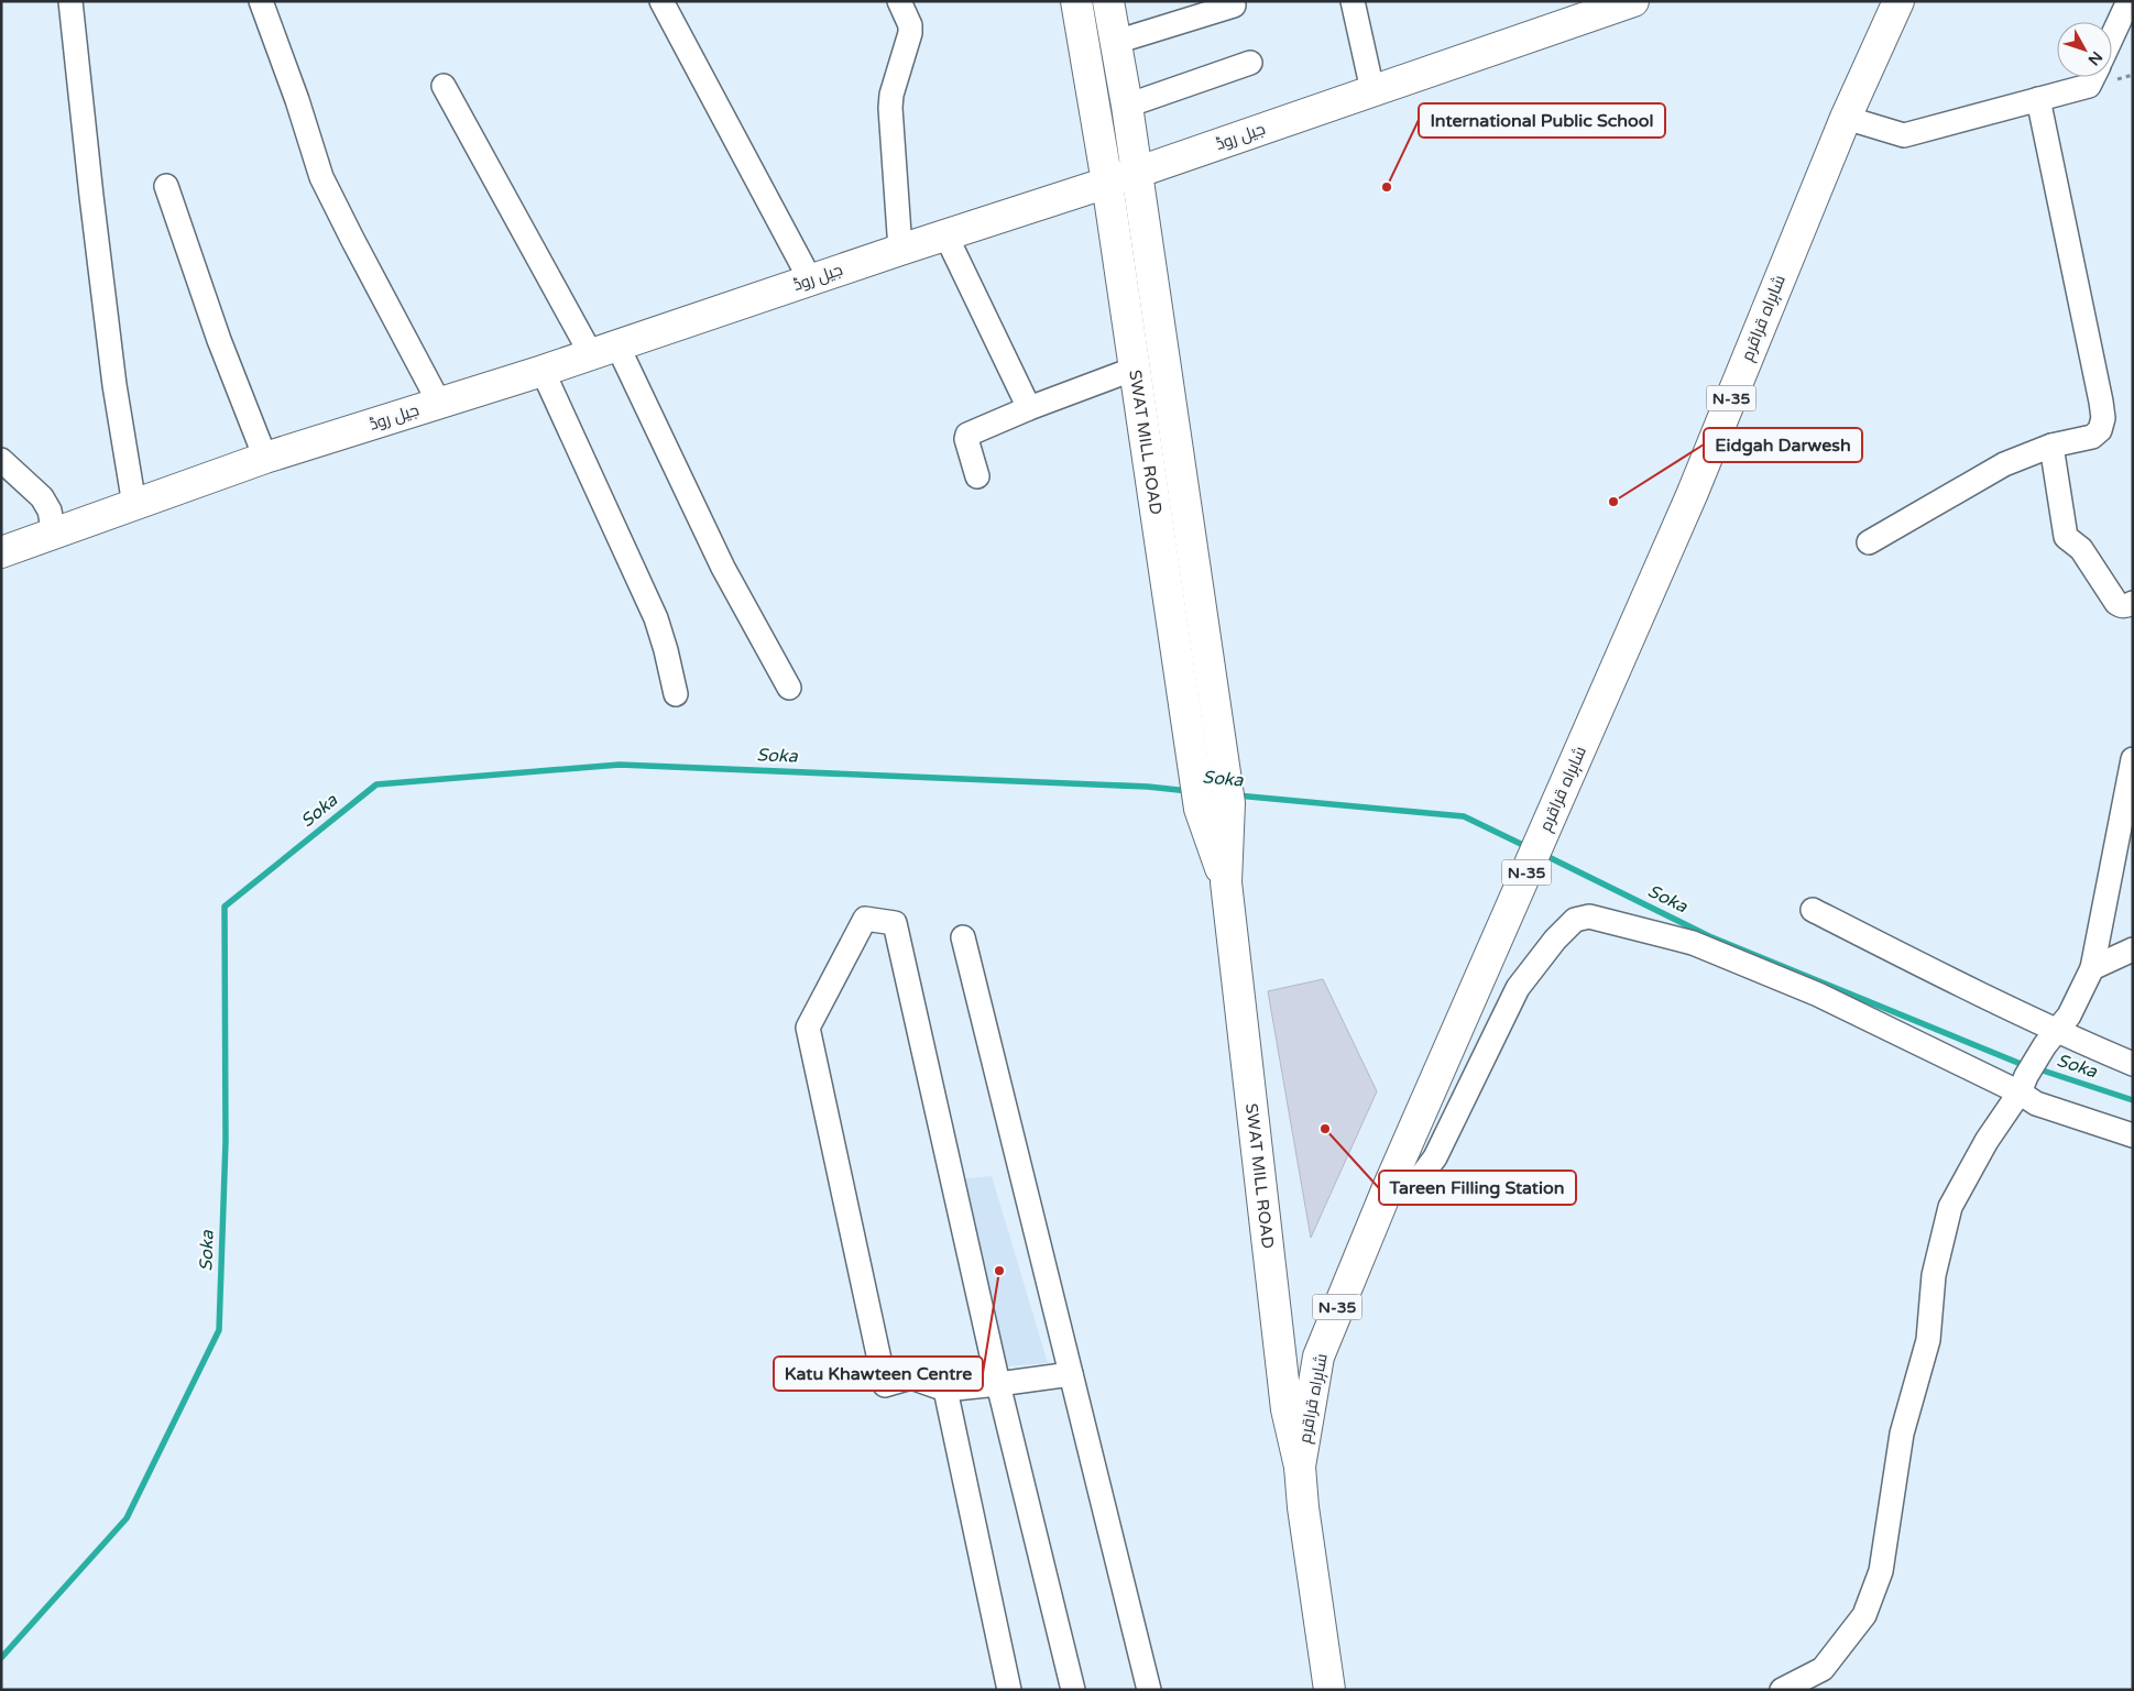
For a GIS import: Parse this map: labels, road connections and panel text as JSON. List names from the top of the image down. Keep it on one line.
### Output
{"streets":{"main road":["جیل روڈ","شاہراہ قراقرم","N-35","SWAT MILL ROAD"]},"crossings":[["جیل روڈ","SWAT MILL ROAD"],["شاہراہ قراقرم","SWAT MILL ROAD"]],"water":["Soka"],"places":["International Public School","Eidgah Darwesh","Tareen Filling Station","Katu Khawteen Centre"],"north":"bottom right"}
